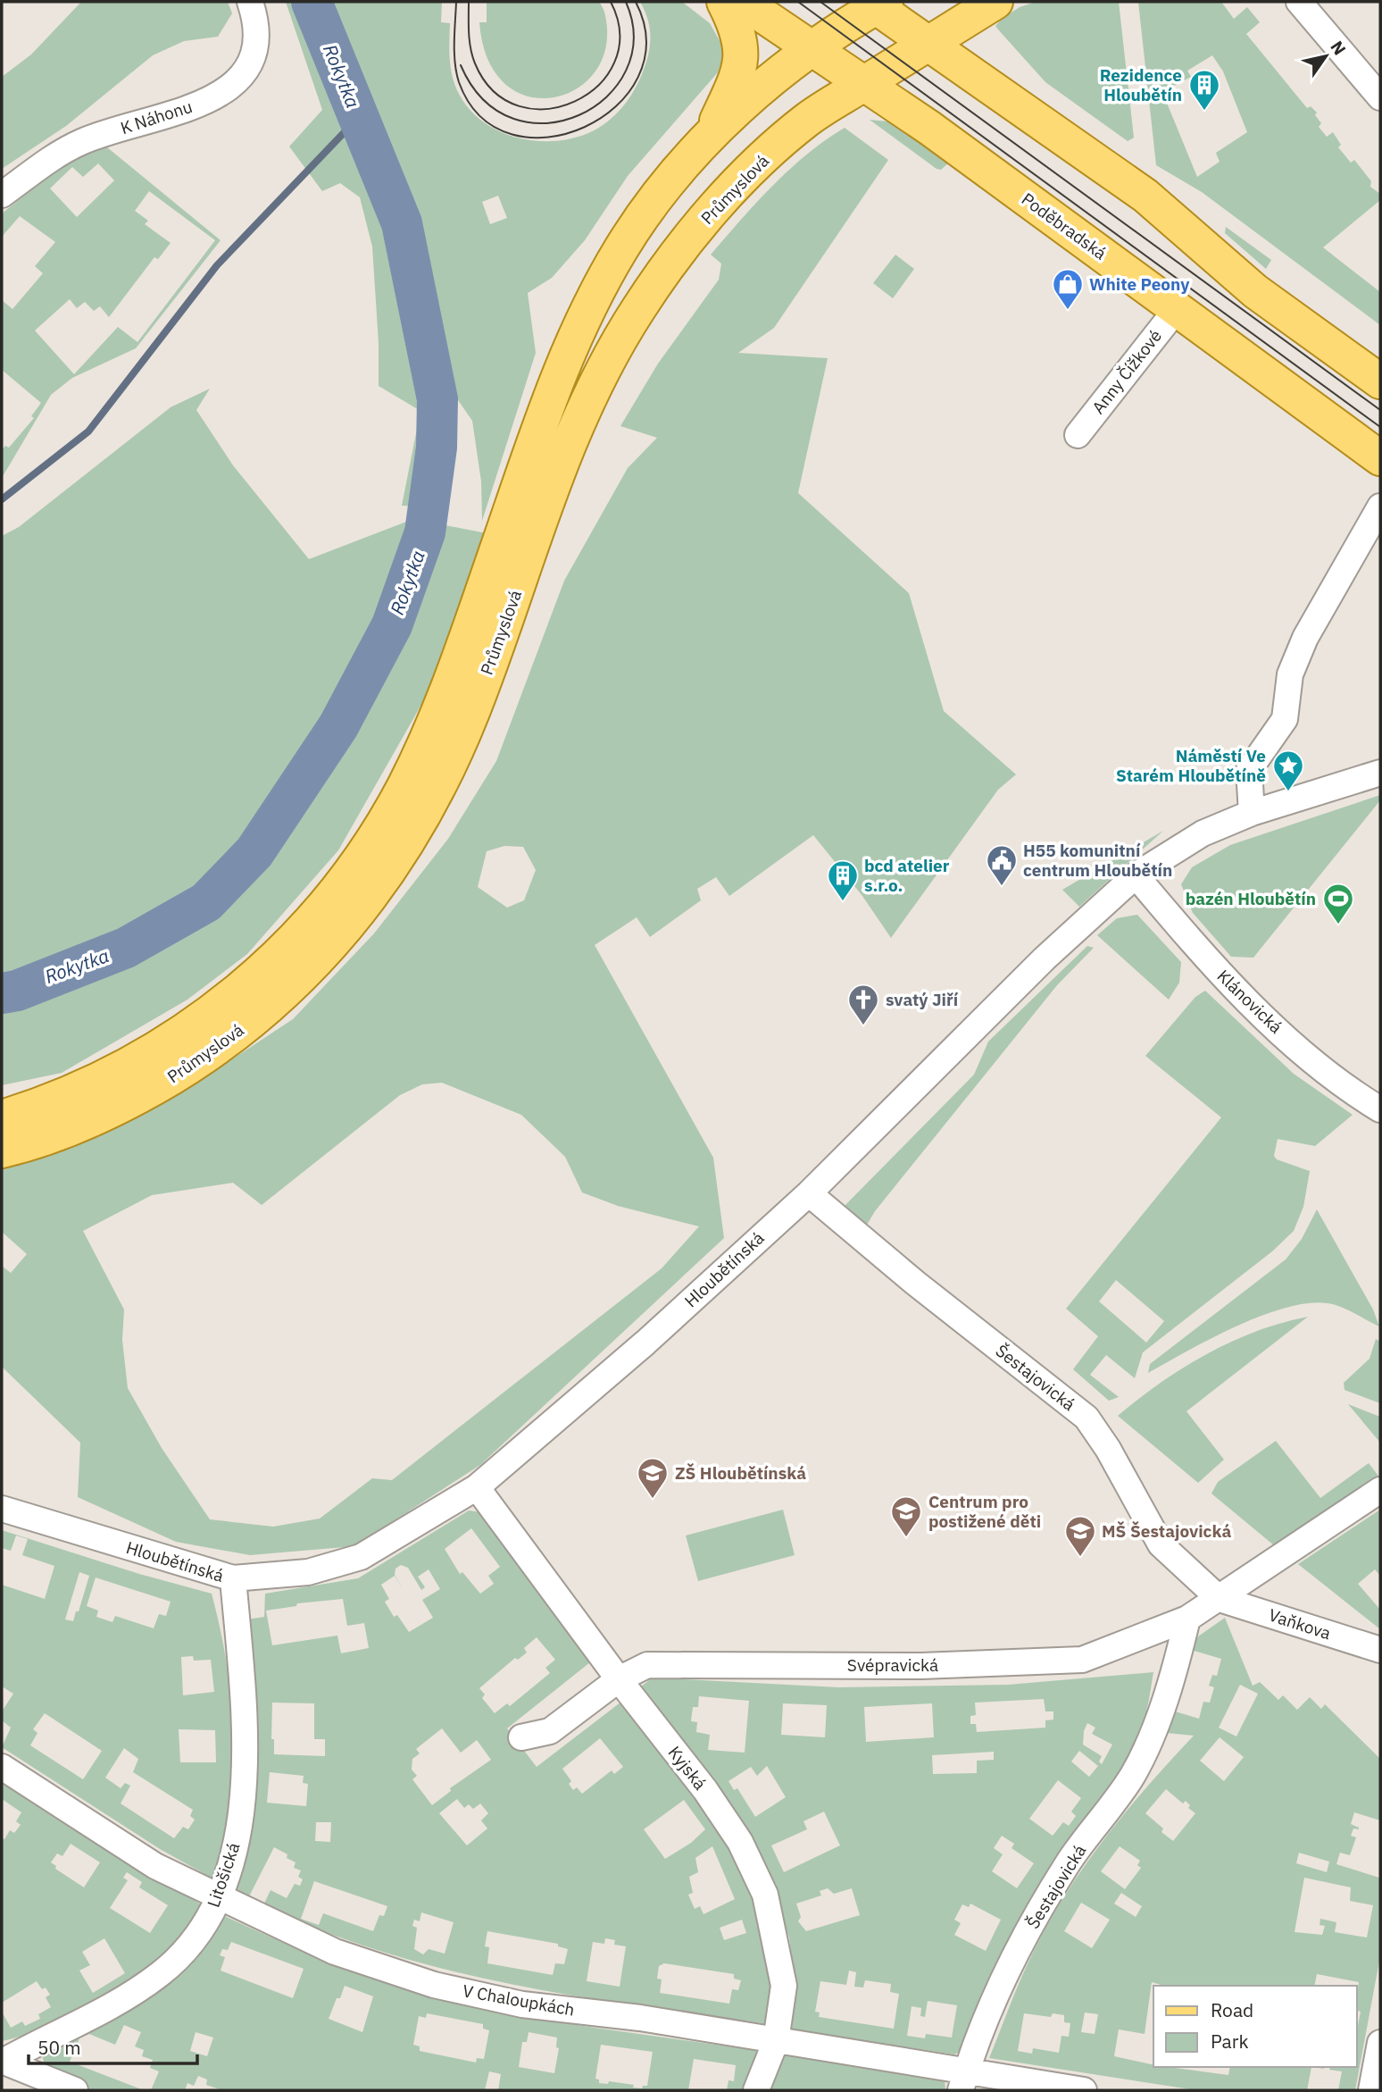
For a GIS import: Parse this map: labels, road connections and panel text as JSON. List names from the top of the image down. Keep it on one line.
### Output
{"streets":{"main road":["Průmyslová","Poděbradská"],"street":["K Náhonu","Anny Čížkové","Klánovická","Hloubětínská","Šestajovická","Vaňkova","Svépravická","Kyjská","Litošická","V Chaloupkách"]},"crossings":[["Průmyslová","Poděbradská"],["Poděbradská","Anny Čížkové"],["Klánovická","Hloubětínská"],["Hloubětínská","Šestajovická"],["Hloubětínská","Kyjská"],["Hloubětínská","Litošická"],["Šestajovická","Vaňkova"],["Šestajovická","Svépravická"],["Šestajovická","V Chaloupkách"],["Vaňkova","Svépravická"],["Svépravická","Kyjská"],["Kyjská","V Chaloupkách"],["Litošická","V Chaloupkách"]],"water":["Rokytka"],"places":{"building":["Rezidence Hloubětín","bcd atelier s.r.o."],"shop":["White Peony"],"place":["Náměstí Ve Starém Hloubětíně"],"public building":["H55 komunitní centrum Hloubětín"],"sports":["bazén Hloubětín"],"church":["svatý Jiří"],"school or university":["ZŠ Hloubětínská","Centrum pro postižené děti","MŠ Šestajovická"]},"legend":["Road","Park"],"scale_bar":"50 m","north":"top right"}
